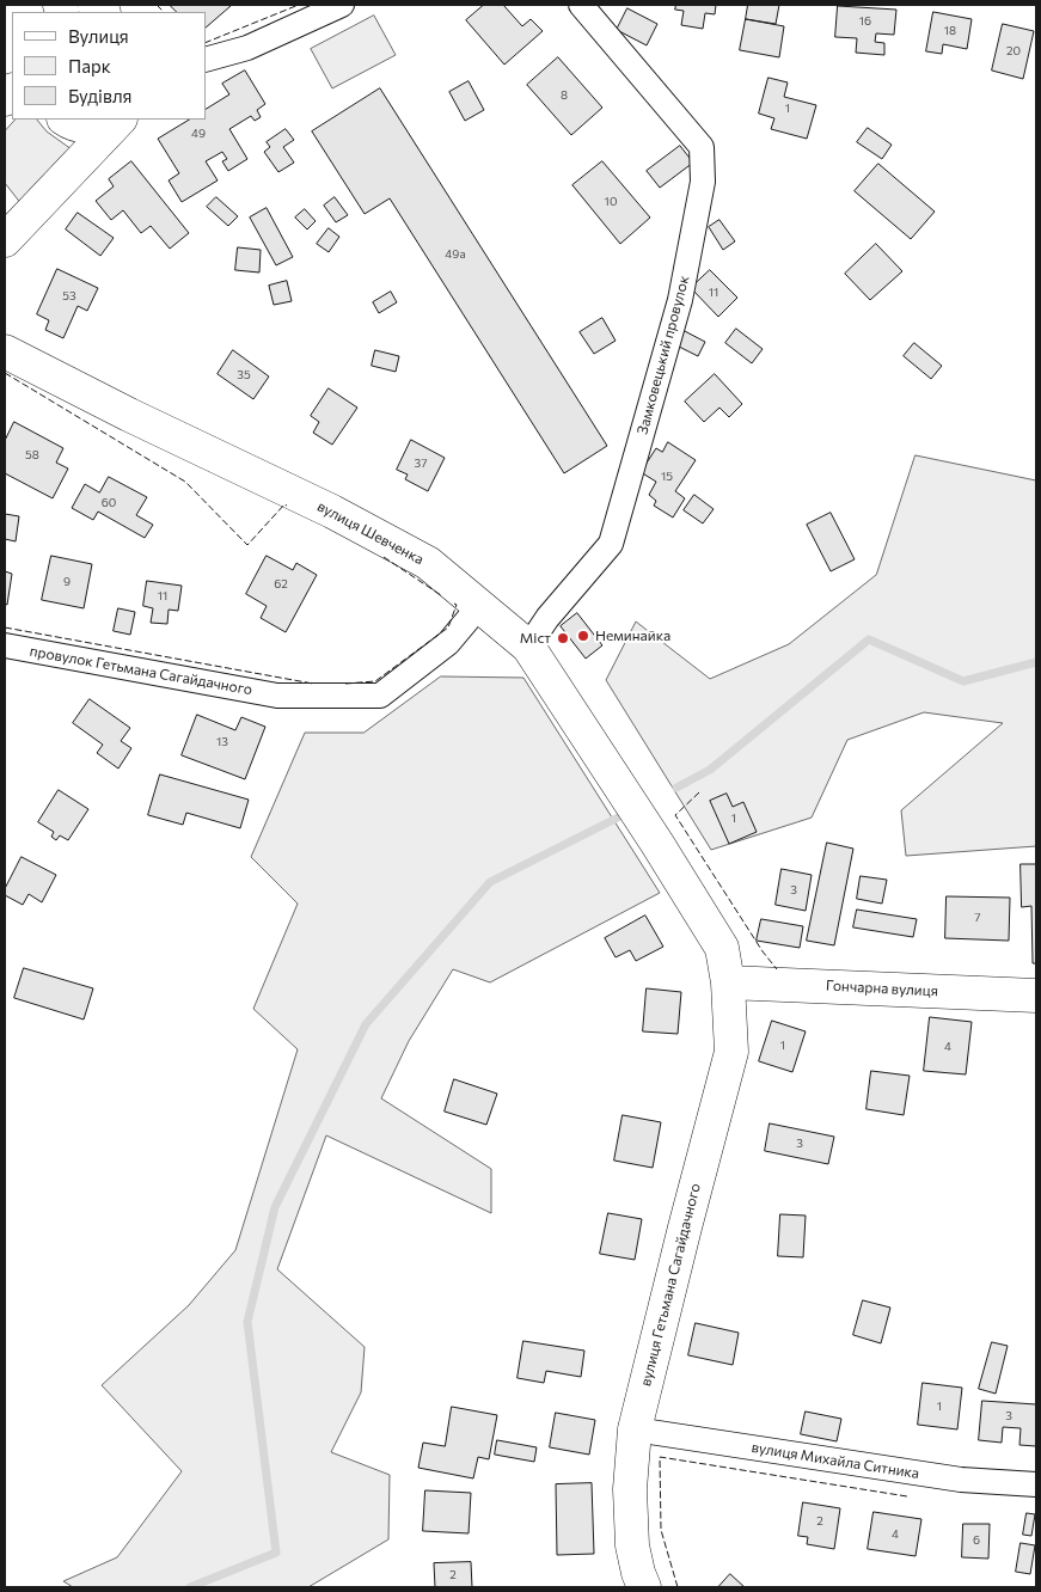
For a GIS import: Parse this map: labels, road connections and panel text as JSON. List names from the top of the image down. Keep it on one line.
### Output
{"streets":{"main road":["вулиця Шевченка","Гончарна вулиця","вулиця Гетьмана Сагайдачного"],"street":["Замковецький провулок","провулок Гетьмана Сагайдачного","вулиця Михайла Ситника"]},"crossings":[["Замковецький провулок","вулиця Шевченка"],["вулиця Шевченка","провулок Гетьмана Сагайдачного"],["вулиця Шевченка","Гончарна вулиця"],["вулиця Шевченка","вулиця Гетьмана Сагайдачного"],["Гончарна вулиця","вулиця Гетьмана Сагайдачного"],["вулиця Гетьмана Сагайдачного","вулиця Михайла Ситника"]],"places":["Неминайка","Міст"],"house_numbers":["16","18","20","8","1","49","10","49а","11","53","35","58","37","15","60","9","62","11","13","1","3","7","1","4","3","1","3","2","4","6","2"],"legend":["Вулиця","Парк","Будівля"]}
